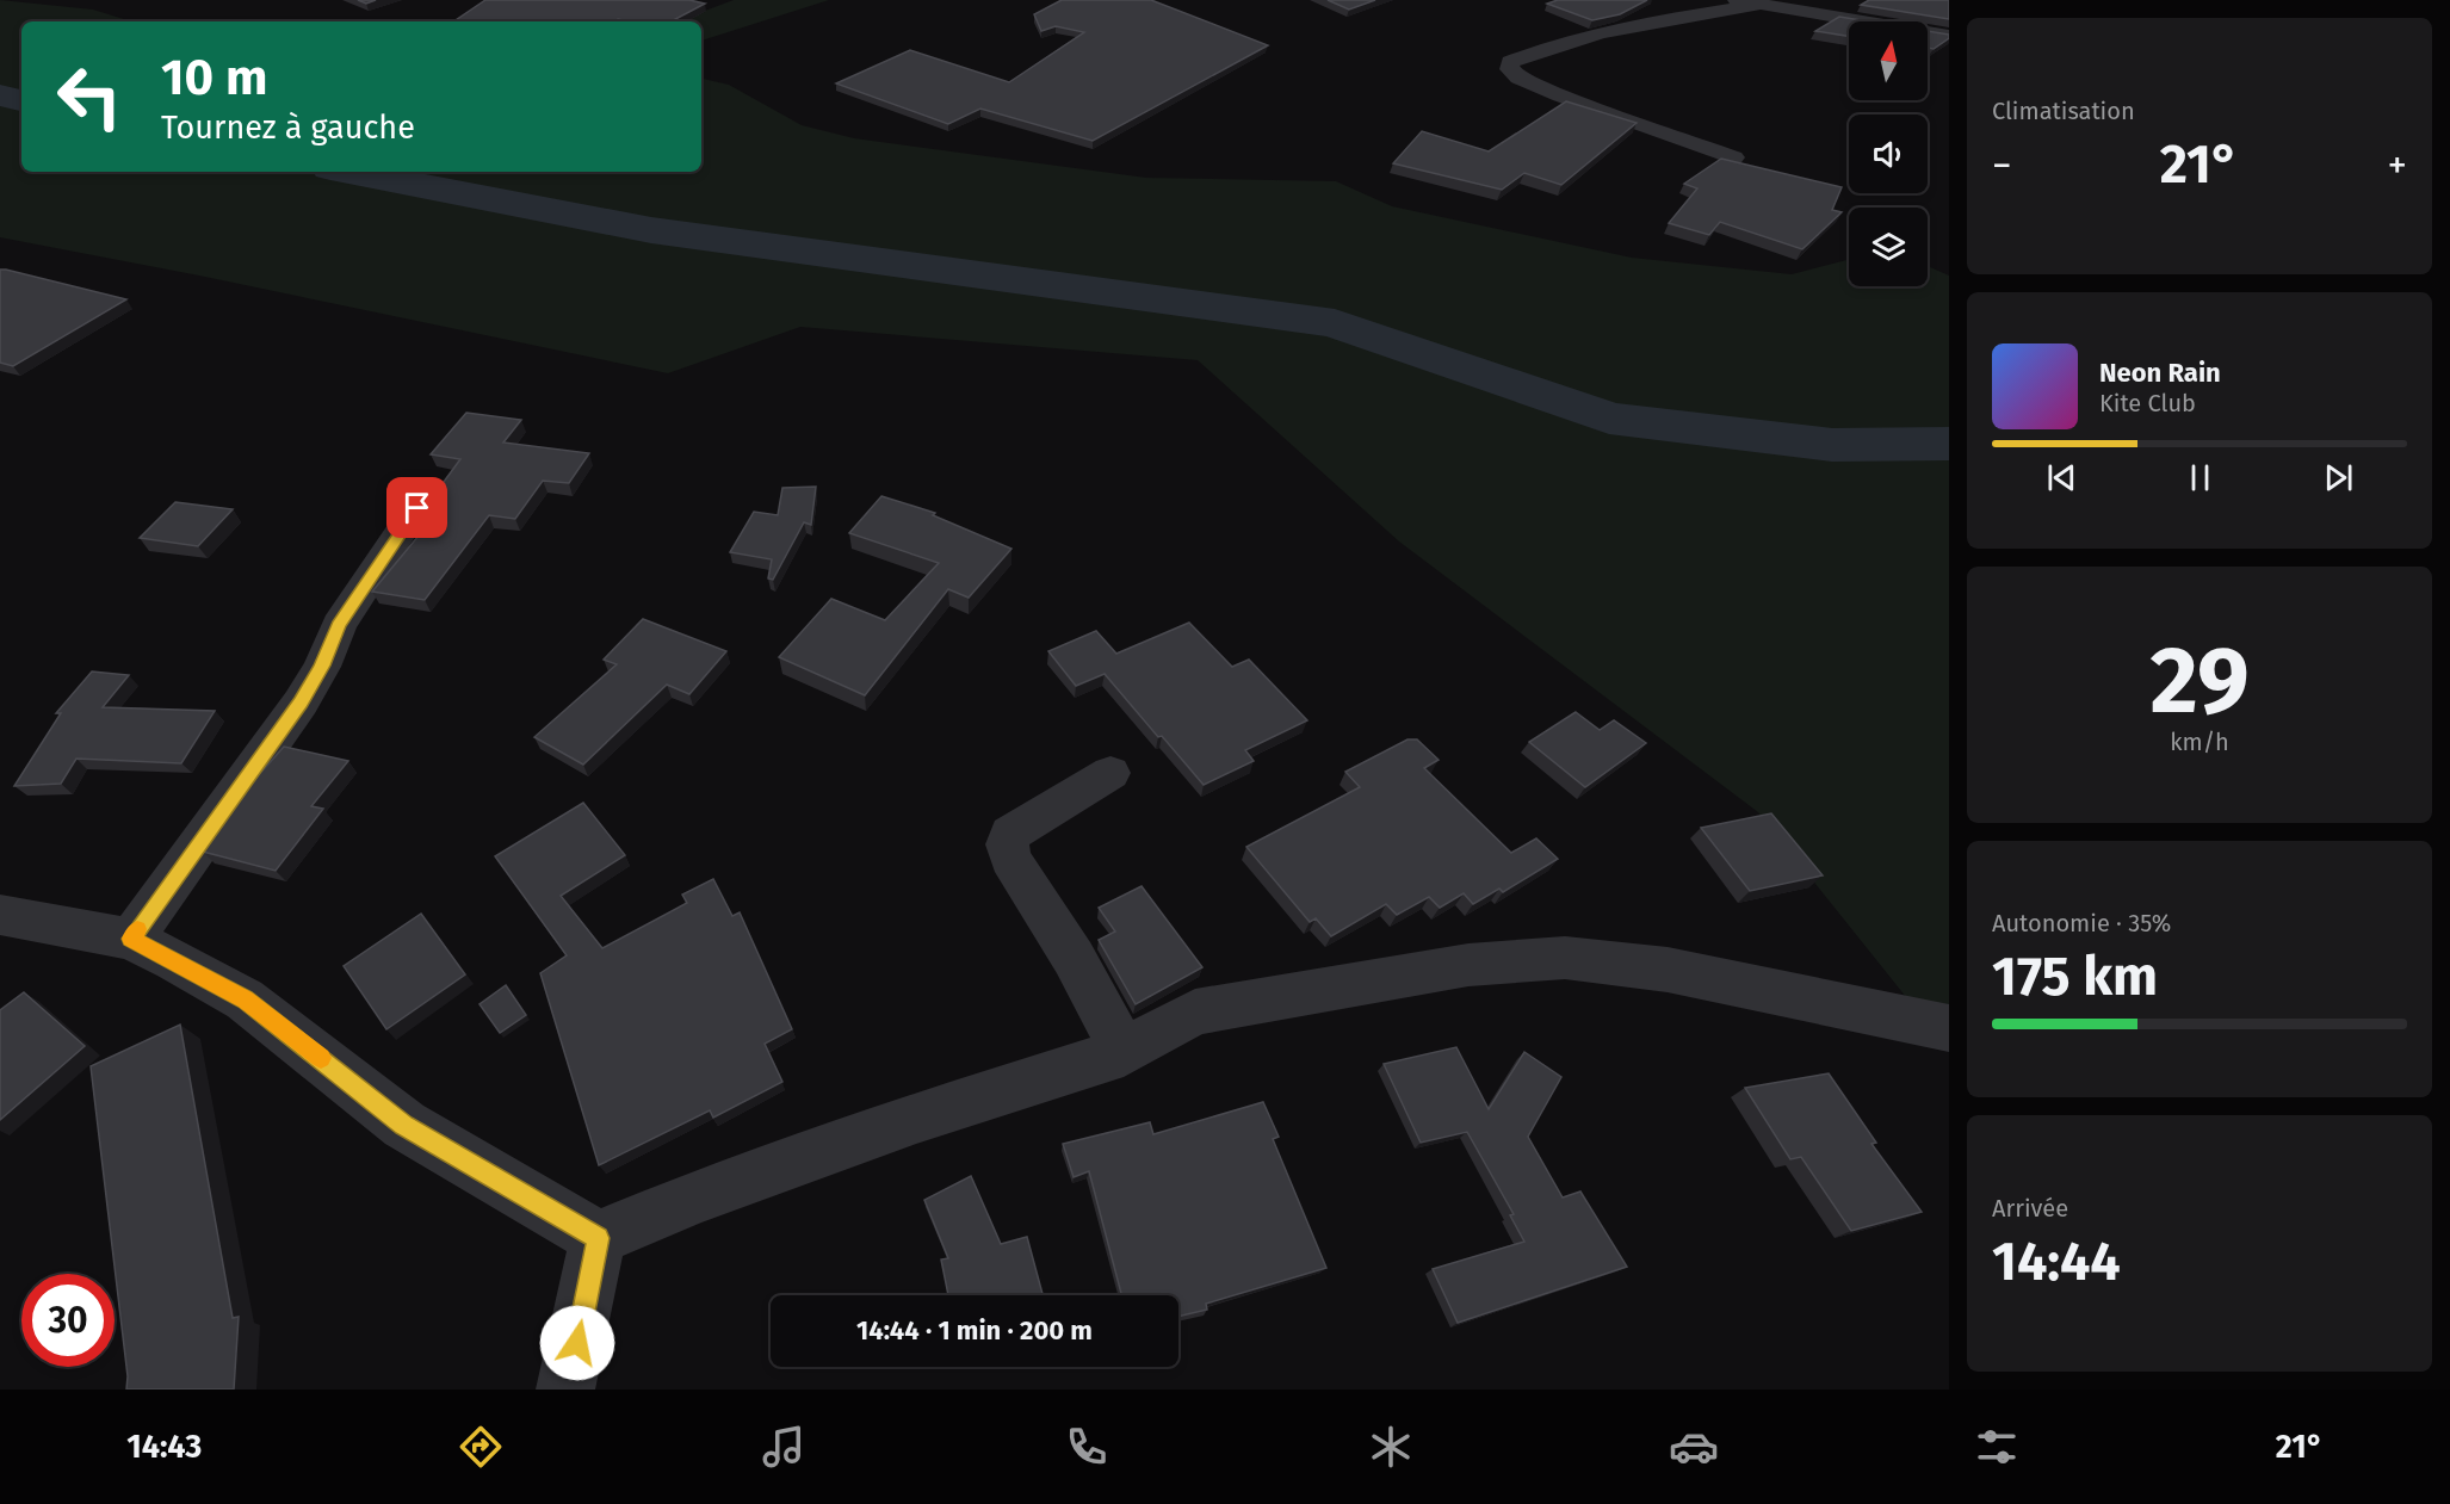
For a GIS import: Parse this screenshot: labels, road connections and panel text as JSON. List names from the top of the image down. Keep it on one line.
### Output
{"north":"top","page":{"tile":["Climatisation",["29","km/h"],["Autonomie · 35%","175 km"],["Arrivée","14:44"]],"turn":["10 m","Tournez à gauche"],"heat":["−","21°","+"],"song":["Neon Rain","Kite Club"],"limit":"30","trip":"14:44 · 1 min · 200 m","tabs":["14:43","21°"]}}
